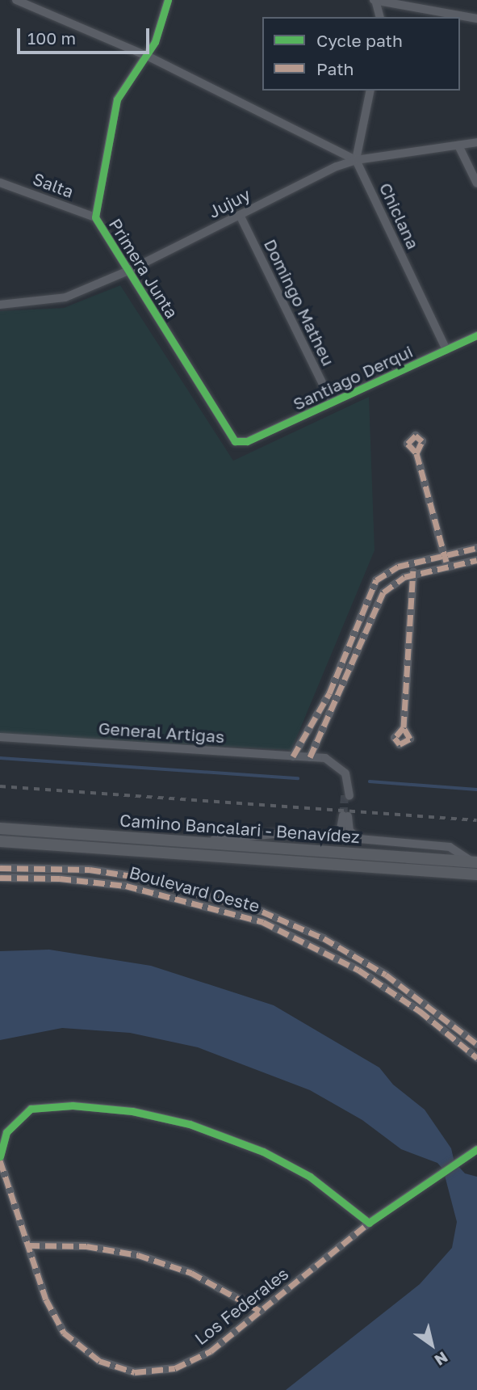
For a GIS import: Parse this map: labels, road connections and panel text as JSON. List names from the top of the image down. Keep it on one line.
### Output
{"streets":{"main road":["Camino Bancalari - Benavídez"],"street":["Salta","Jujuy","Chiclana","Primera Junta","Domingo Matheu","Santiago Derqui","General Artigas","Boulevard Oeste","Los Federales"]},"crossings":[["Salta","Primera Junta"],["Jujuy","Chiclana"],["Jujuy","Primera Junta"],["Jujuy","Domingo Matheu"],["Chiclana","Santiago Derqui"],["Primera Junta","Santiago Derqui"],["Domingo Matheu","Santiago Derqui"]],"legend":["Cycle path","Path"],"scale_bar":"100 m","north":"bottom right"}
